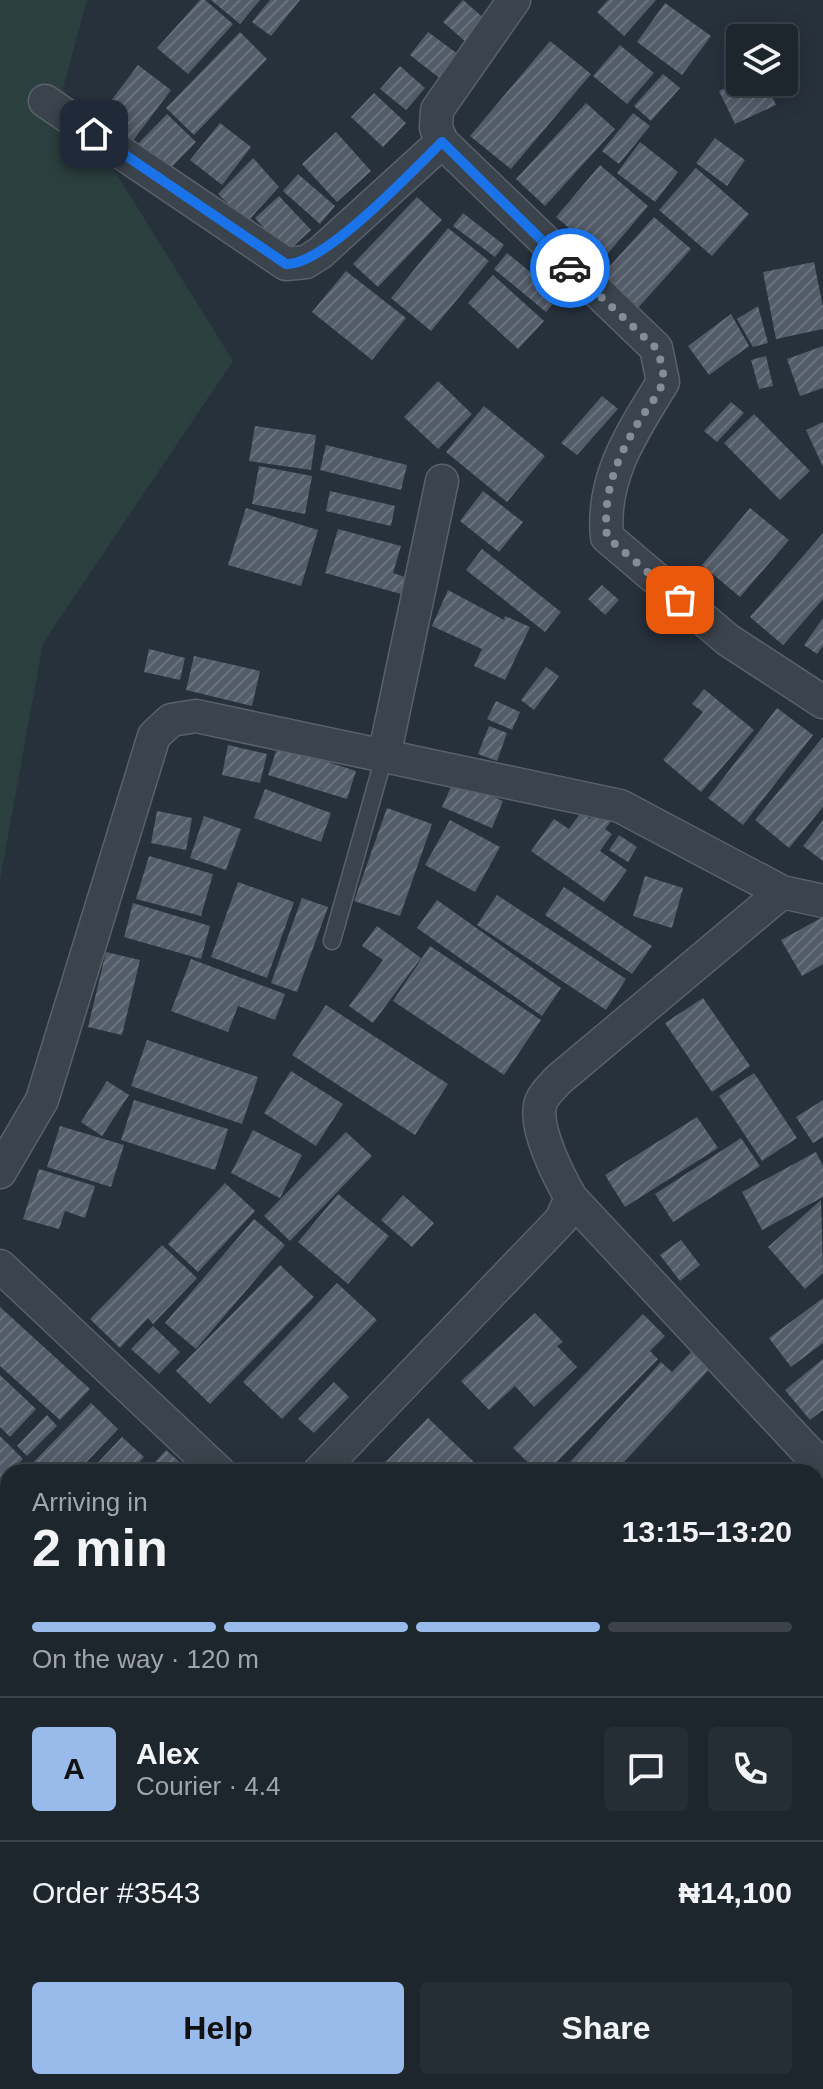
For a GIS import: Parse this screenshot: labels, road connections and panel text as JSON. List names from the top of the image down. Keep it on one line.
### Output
{"page":{"heading":["2 min","Arriving in","13:15–13:20"],"panel":["Alex","Courier · 4.4","Order #3543","₦14,100"],"bar":"On the way · 120 m","round":"A","buttons":["Help","Share"]}}
